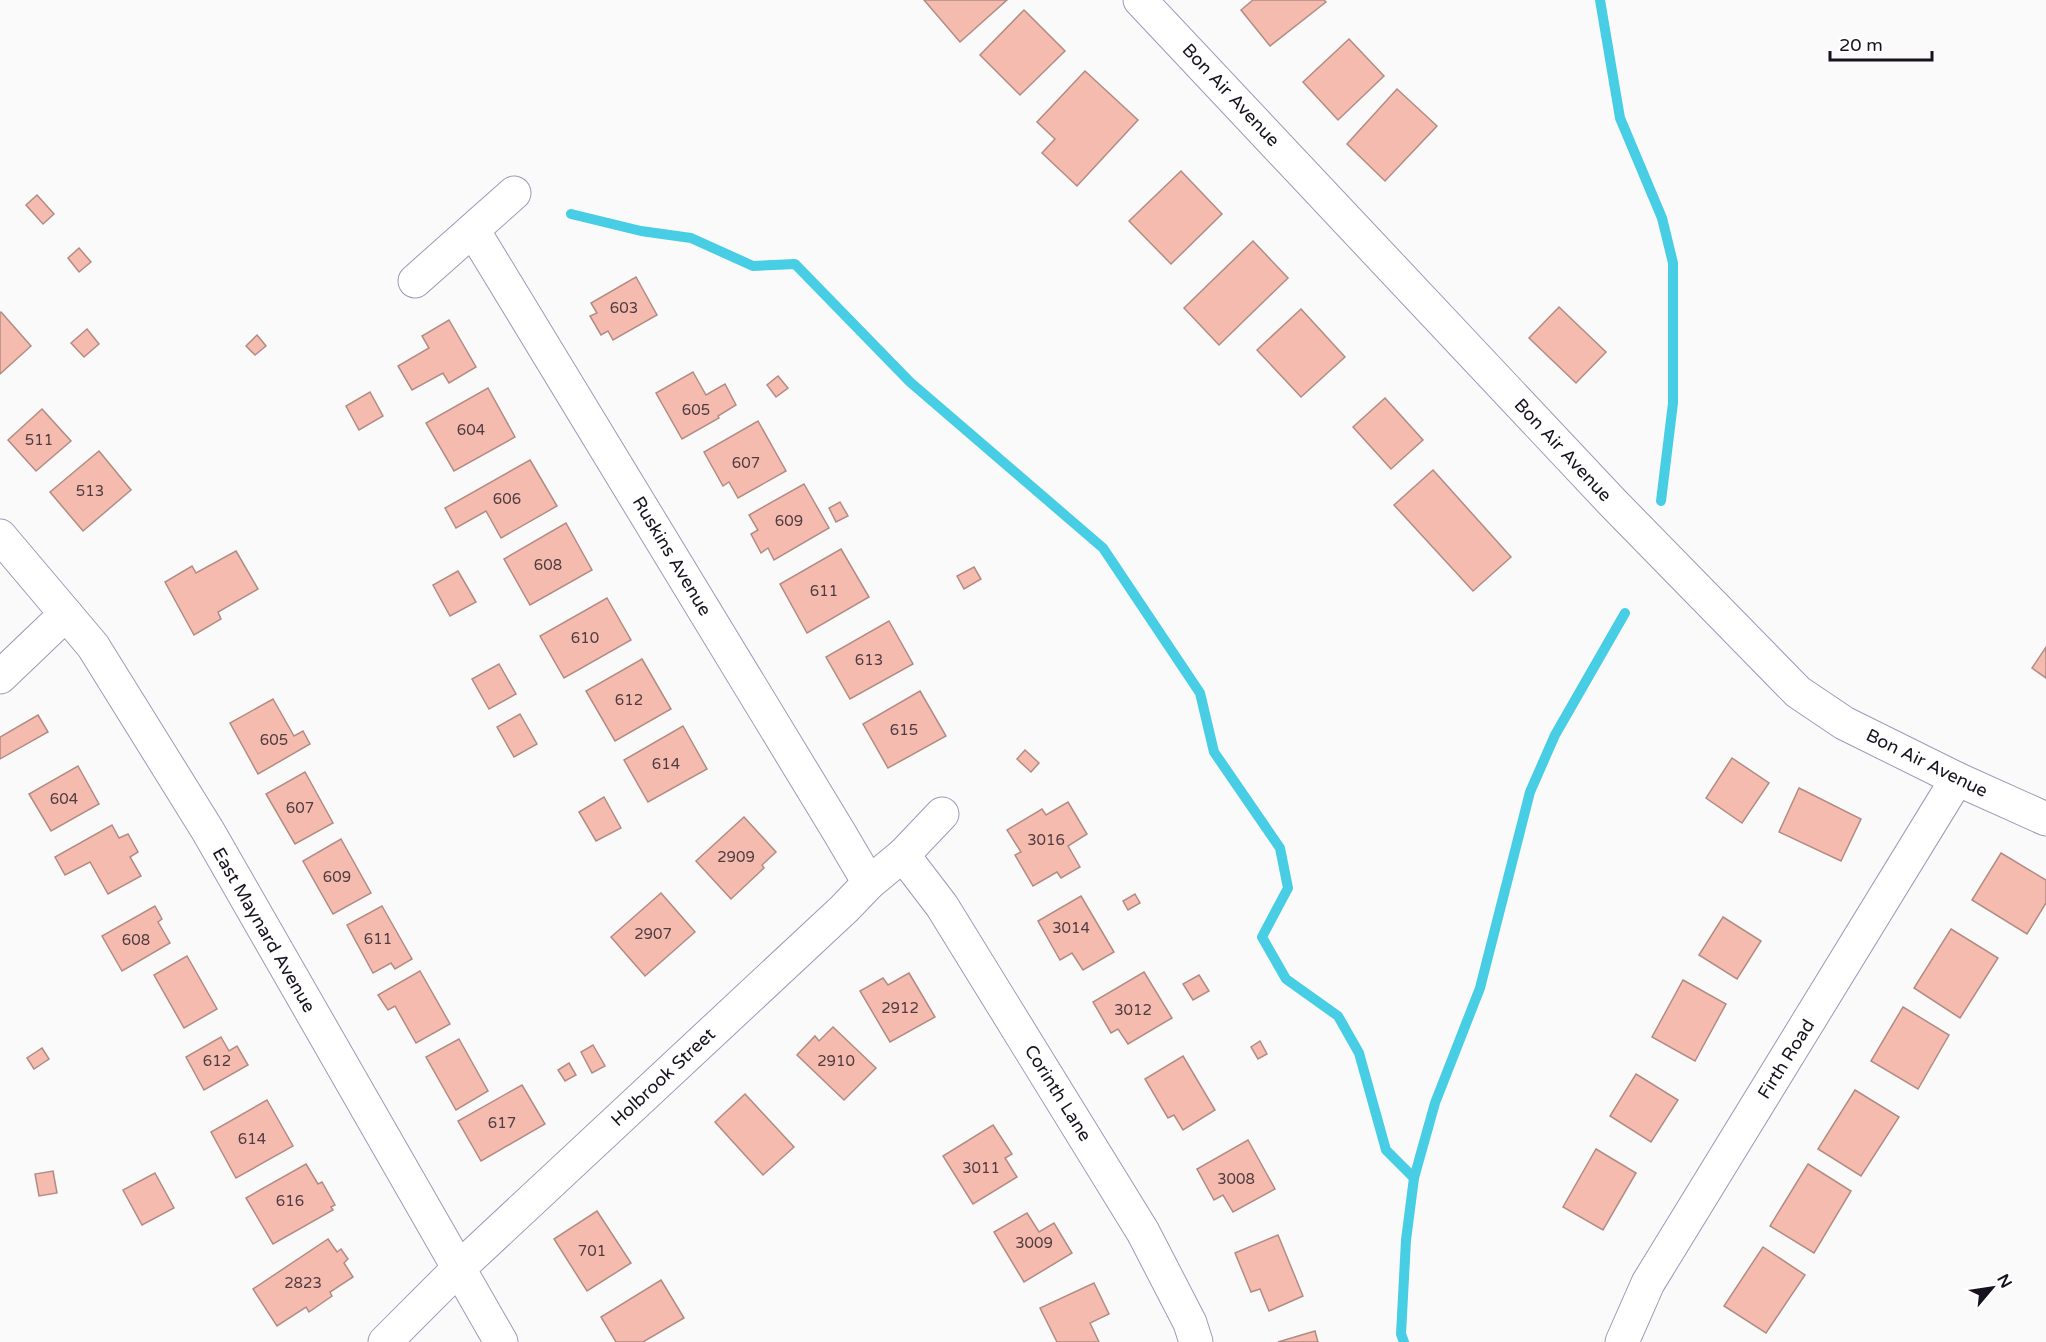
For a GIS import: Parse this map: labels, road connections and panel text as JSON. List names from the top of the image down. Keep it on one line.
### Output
{"streets":{"street":["Bon Air Avenue","Ruskins Avenue","East Maynard Avenue","Firth Road","Holbrook Street","Corinth Lane"]},"crossings":[["Bon Air Avenue","Firth Road"],["Ruskins Avenue","Holbrook Street"],["East Maynard Avenue","Holbrook Street"],["Holbrook Street","Corinth Lane"]],"house_numbers":["603","605","604","511","607","513","606","609","608","611","610","613","612","615","605","614","604","607","3016","2909","609","3014","2907","611","608","2912","3012","612","2910","617","614","3011","3008","616","3009","701","2823"],"scale_bar":"20 m","north":"top right"}
